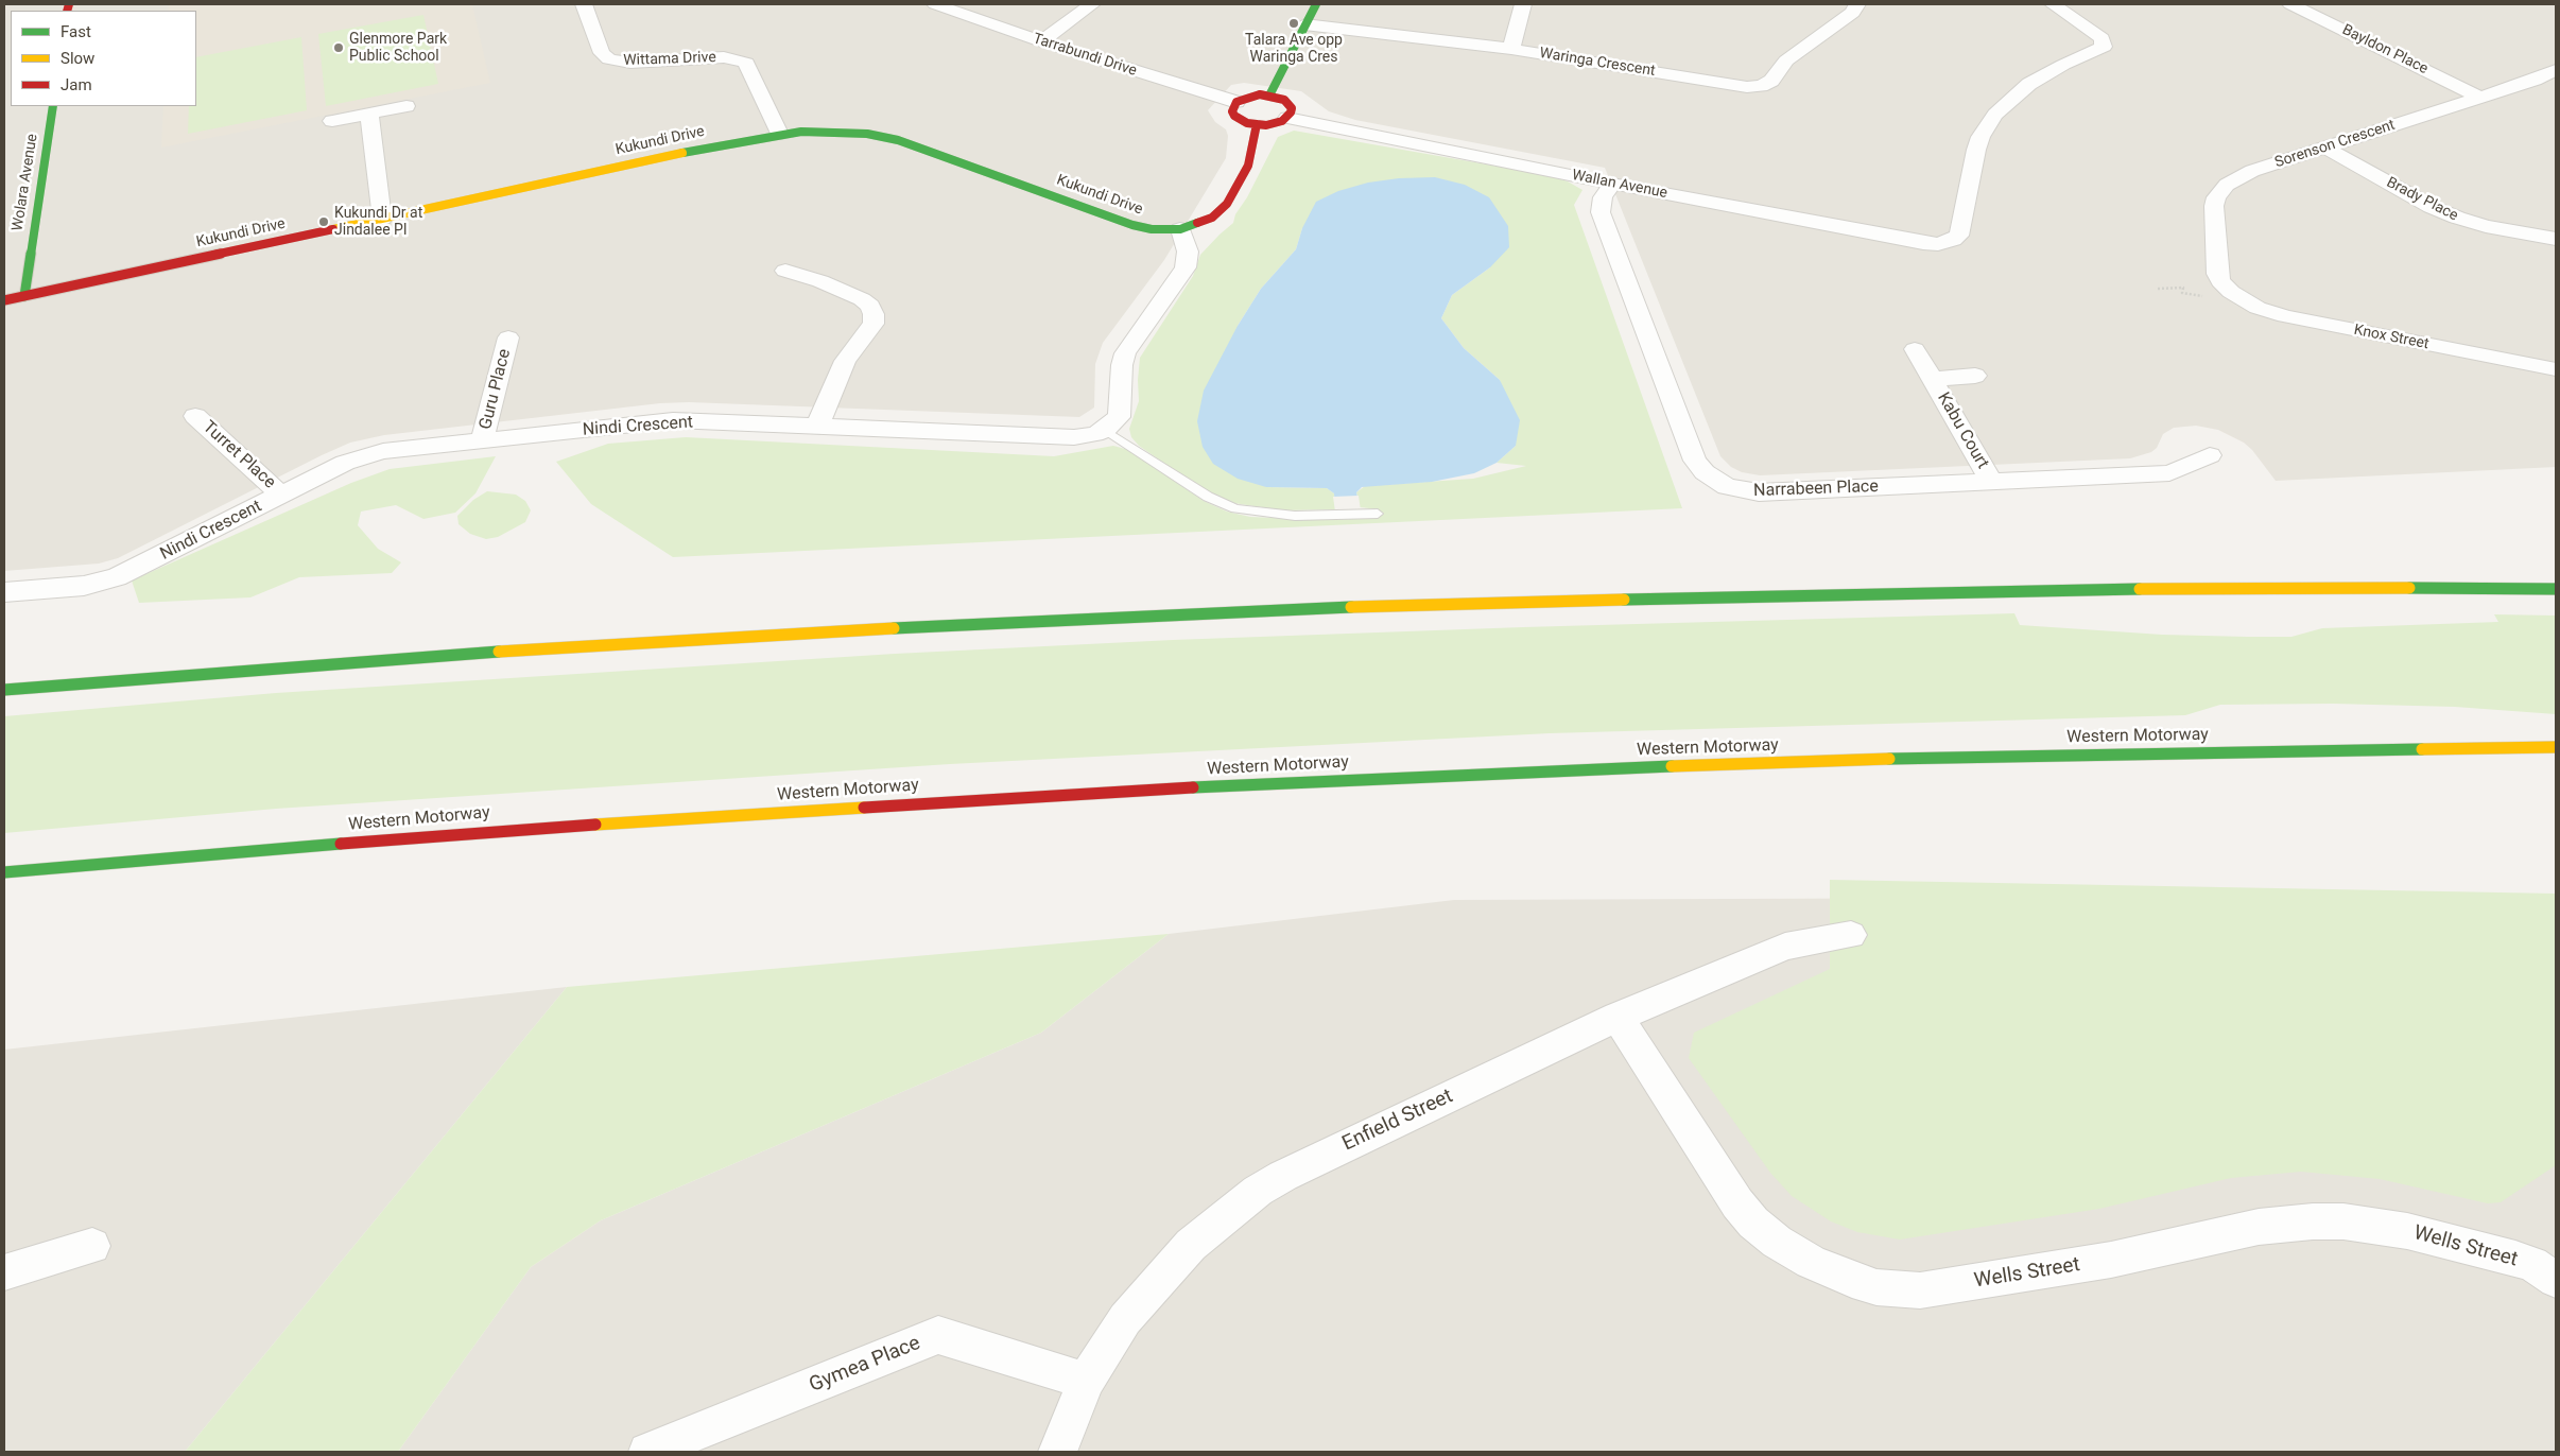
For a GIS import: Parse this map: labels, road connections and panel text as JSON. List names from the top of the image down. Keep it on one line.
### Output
{"streets":{"main road":["Kukundi Drive","Wolara Avenue","Western Motorway"],"street":["Bayldon Place","Tarrabundi Drive","Wittama Drive","Waringa Crescent","Sorenson Crescent","Wallan Avenue","Brady Place","Knox Street","Guru Place","Nindi Crescent","Kabu Court","Turret Place","Narrabeen Place","Enfield Street","Wells Street","Gymea Place"]},"crossings":[["Bayldon Place","Sorenson Crescent"],["Wittama Drive","Kukundi Drive"],["Kukundi Drive","Wolara Avenue"],["Sorenson Crescent","Brady Place"],["Sorenson Crescent","Knox Street"],["Wallan Avenue","Narrabeen Place"],["Guru Place","Nindi Crescent"],["Nindi Crescent","Turret Place"],["Kabu Court","Narrabeen Place"],["Enfield Street","Wells Street"],["Enfield Street","Gymea Place"]],"places":["Talara Ave opp Waringa Cres","Glenmore Park Public School","Kukundi Dr at Jindalee Pl"],"legend":["Fast","Slow","Jam"]}
